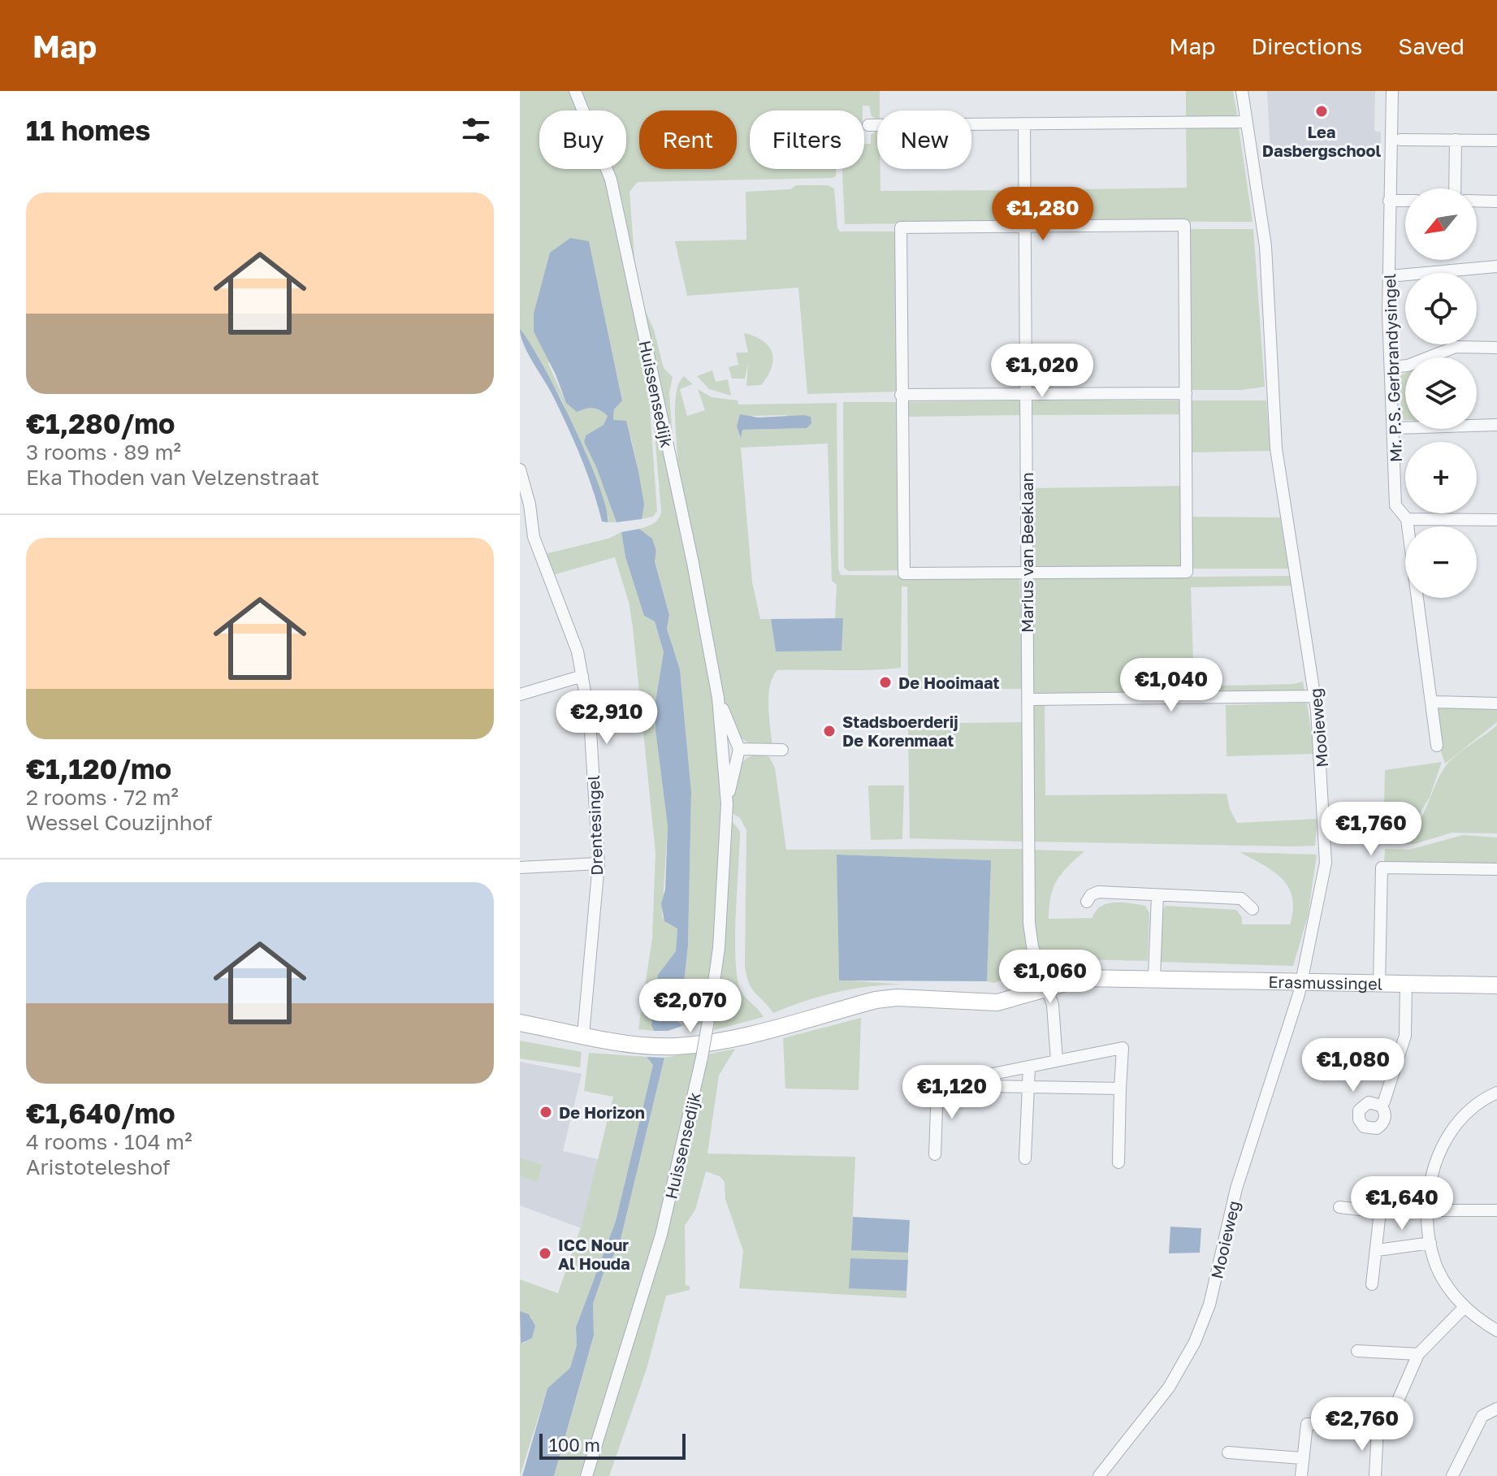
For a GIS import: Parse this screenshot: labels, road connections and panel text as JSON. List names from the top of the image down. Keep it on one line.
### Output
{"streets":{"street":["Mr. P.S. Gerbrandysingel","Huissensedijk","Marius van Beeklaan","Mooieweg","Drentesingel","Erasmussingel"]},"crossings":[["Marius van Beeklaan","Erasmussingel"],["Mooieweg","Erasmussingel"],["Drentesingel","Erasmussingel"]],"places":["Lea Dasbergschool","De Hooimaat","Stadsboerderij De Korenmaat","De Horizon","ICC Nour Al Houda"],"scale_bar":"100 m","north":"bottom left","page":{"header":"Map","nav":["Map","Directions","Saved"],"heading":"11 homes","chip":["Buy","Rent","Filters","New"],"list":[{"name":"€1,280/mo","note":"3 rooms · 89 m² · Eka Thoden van Velzenstraat"},{"name":"€1,120/mo","note":"2 rooms · 72 m² · Wessel Couzijnhof"},{"name":"€1,640/mo","note":"4 rooms · 104 m² · Aristoteleshof"}],"price":["€1,280","€1,020","€1,040","€2,910","€1,760","€1,060","€2,070","€1,080","€1,120","€1,640","€2,760"],"map_buttons":["+","−"],"scale":"100 m"}}
